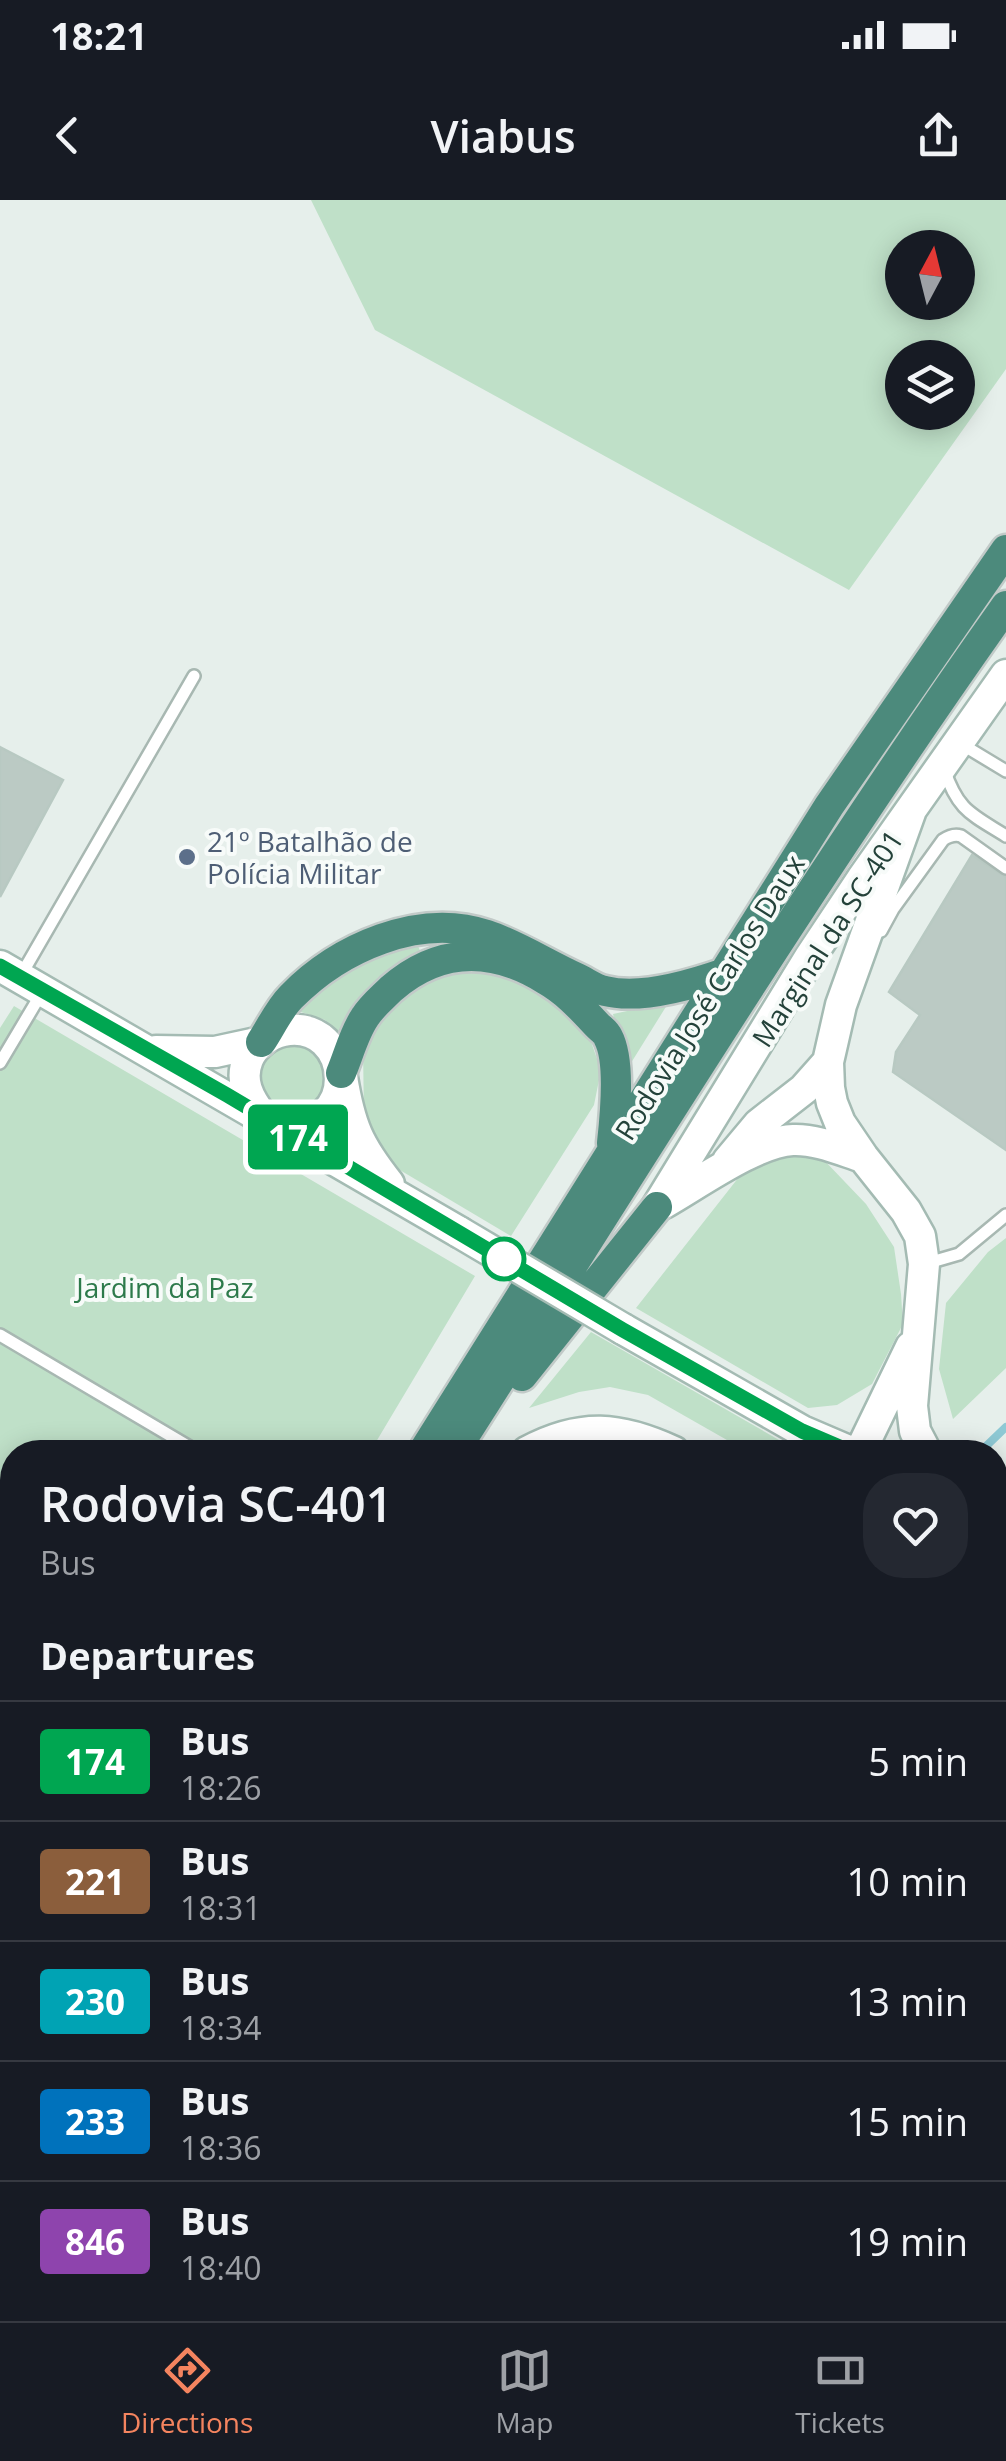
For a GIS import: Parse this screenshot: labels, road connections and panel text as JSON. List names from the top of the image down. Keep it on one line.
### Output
{"streets":{"highway":["Rodovia José Carlos Daux"],"main road":["Marginal da SC-401"]},"parks":["Jardim da Paz"],"places":["21º Batalhão de Polícia Militar"],"lines":["bus line 174"],"north":"top","page":{"status":"18:21","header":"Viabus","on_map":"174","heading":[["Rodovia SC-401","Bus"],"Departures"],"list":[{"mark":"174","name":"Bus","note":"18:26","value":"5 min"},{"mark":"221","name":"Bus","note":"18:31","value":"10 min"},{"mark":"230","name":"Bus","note":"18:34","value":"13 min"},{"mark":"233","name":"Bus","note":"18:36","value":"15 min"},{"mark":"846","name":"Bus","note":"18:40","value":"19 min"}],"tabs":["Directions","Map","Tickets"]}}
